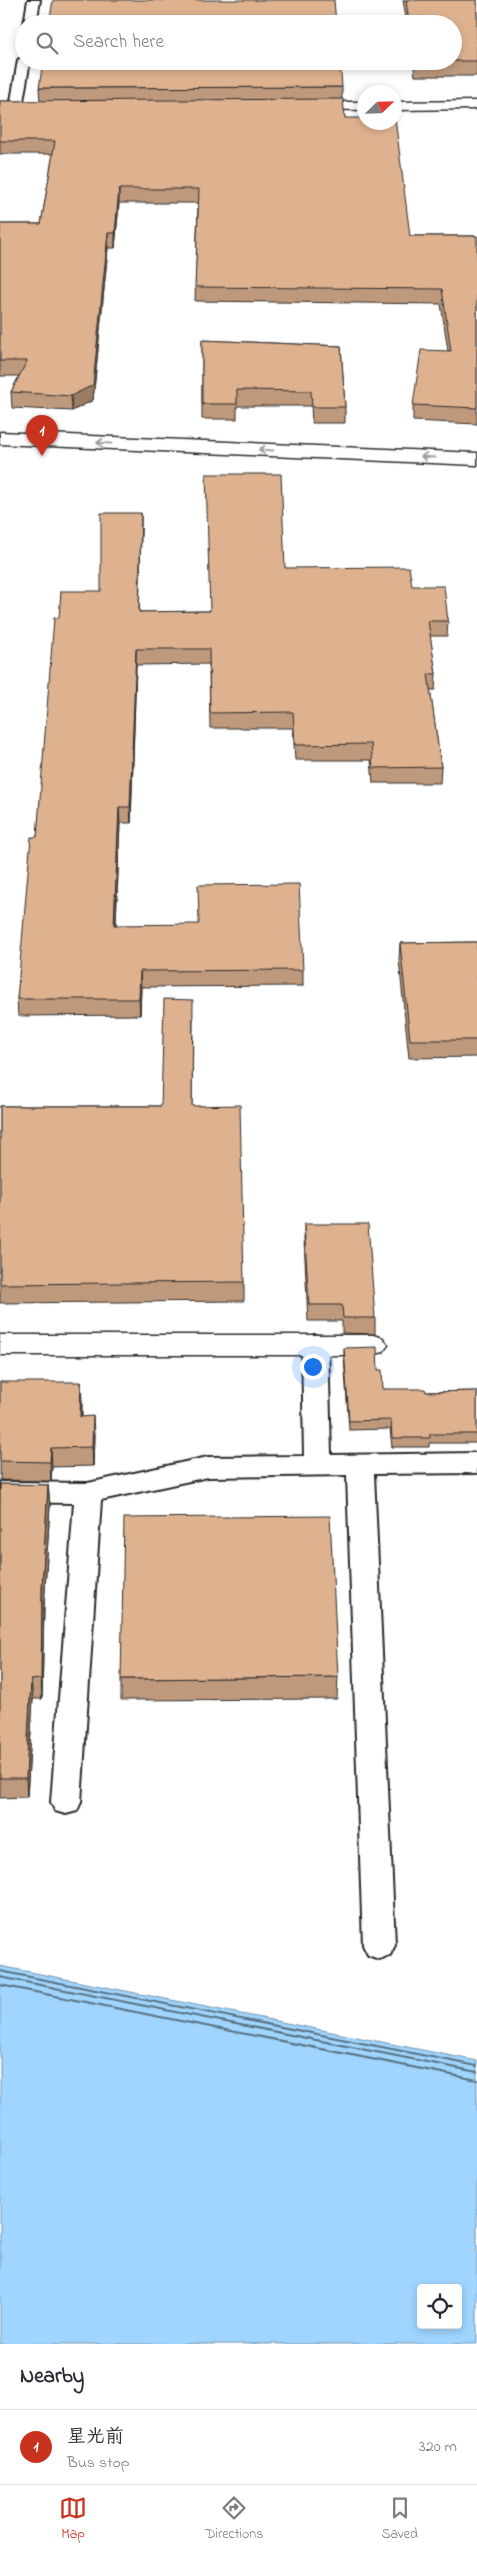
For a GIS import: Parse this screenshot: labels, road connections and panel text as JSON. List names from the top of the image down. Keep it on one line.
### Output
{"north":"top right","page":{"search":"Search here","pins":"1","heading":"Nearby","list":[{"mark":"1","name":"星光前","note":"Bus stop","value":"320 m"}],"nav":["Map","Directions","Saved"]}}
